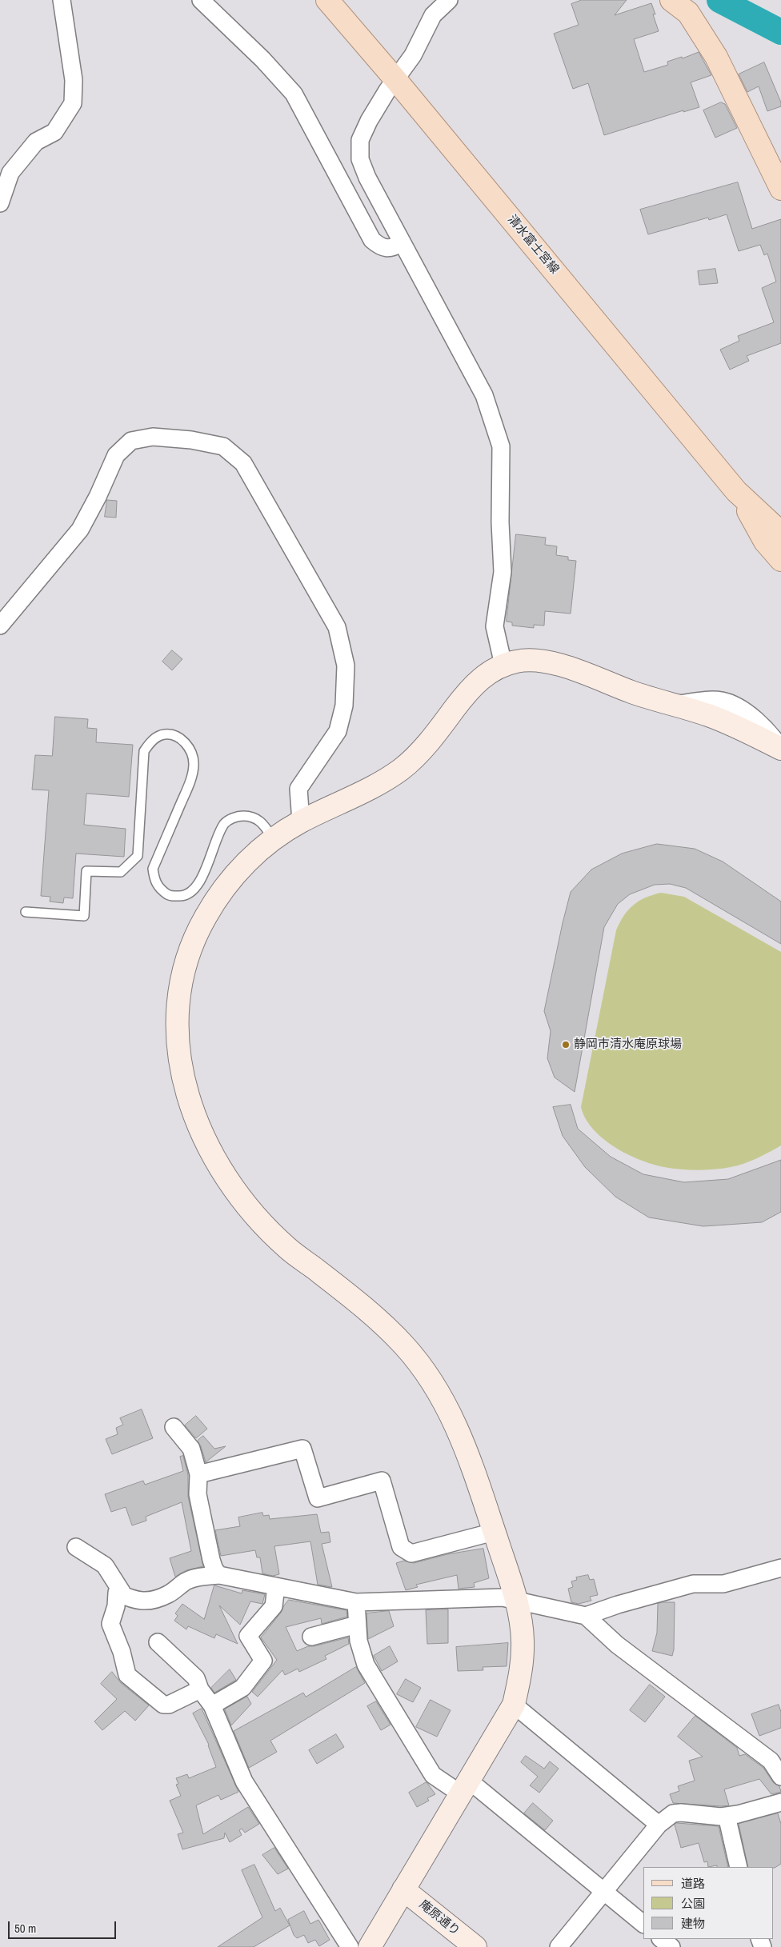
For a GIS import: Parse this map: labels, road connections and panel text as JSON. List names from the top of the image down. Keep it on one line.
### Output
{"streets":{"main road":["清水富士宮線"],"street":["庵原通り"]},"places":["静岡市清水庵原球場"],"legend":["道路","公園","建物"],"scale_bar":"50 m"}
